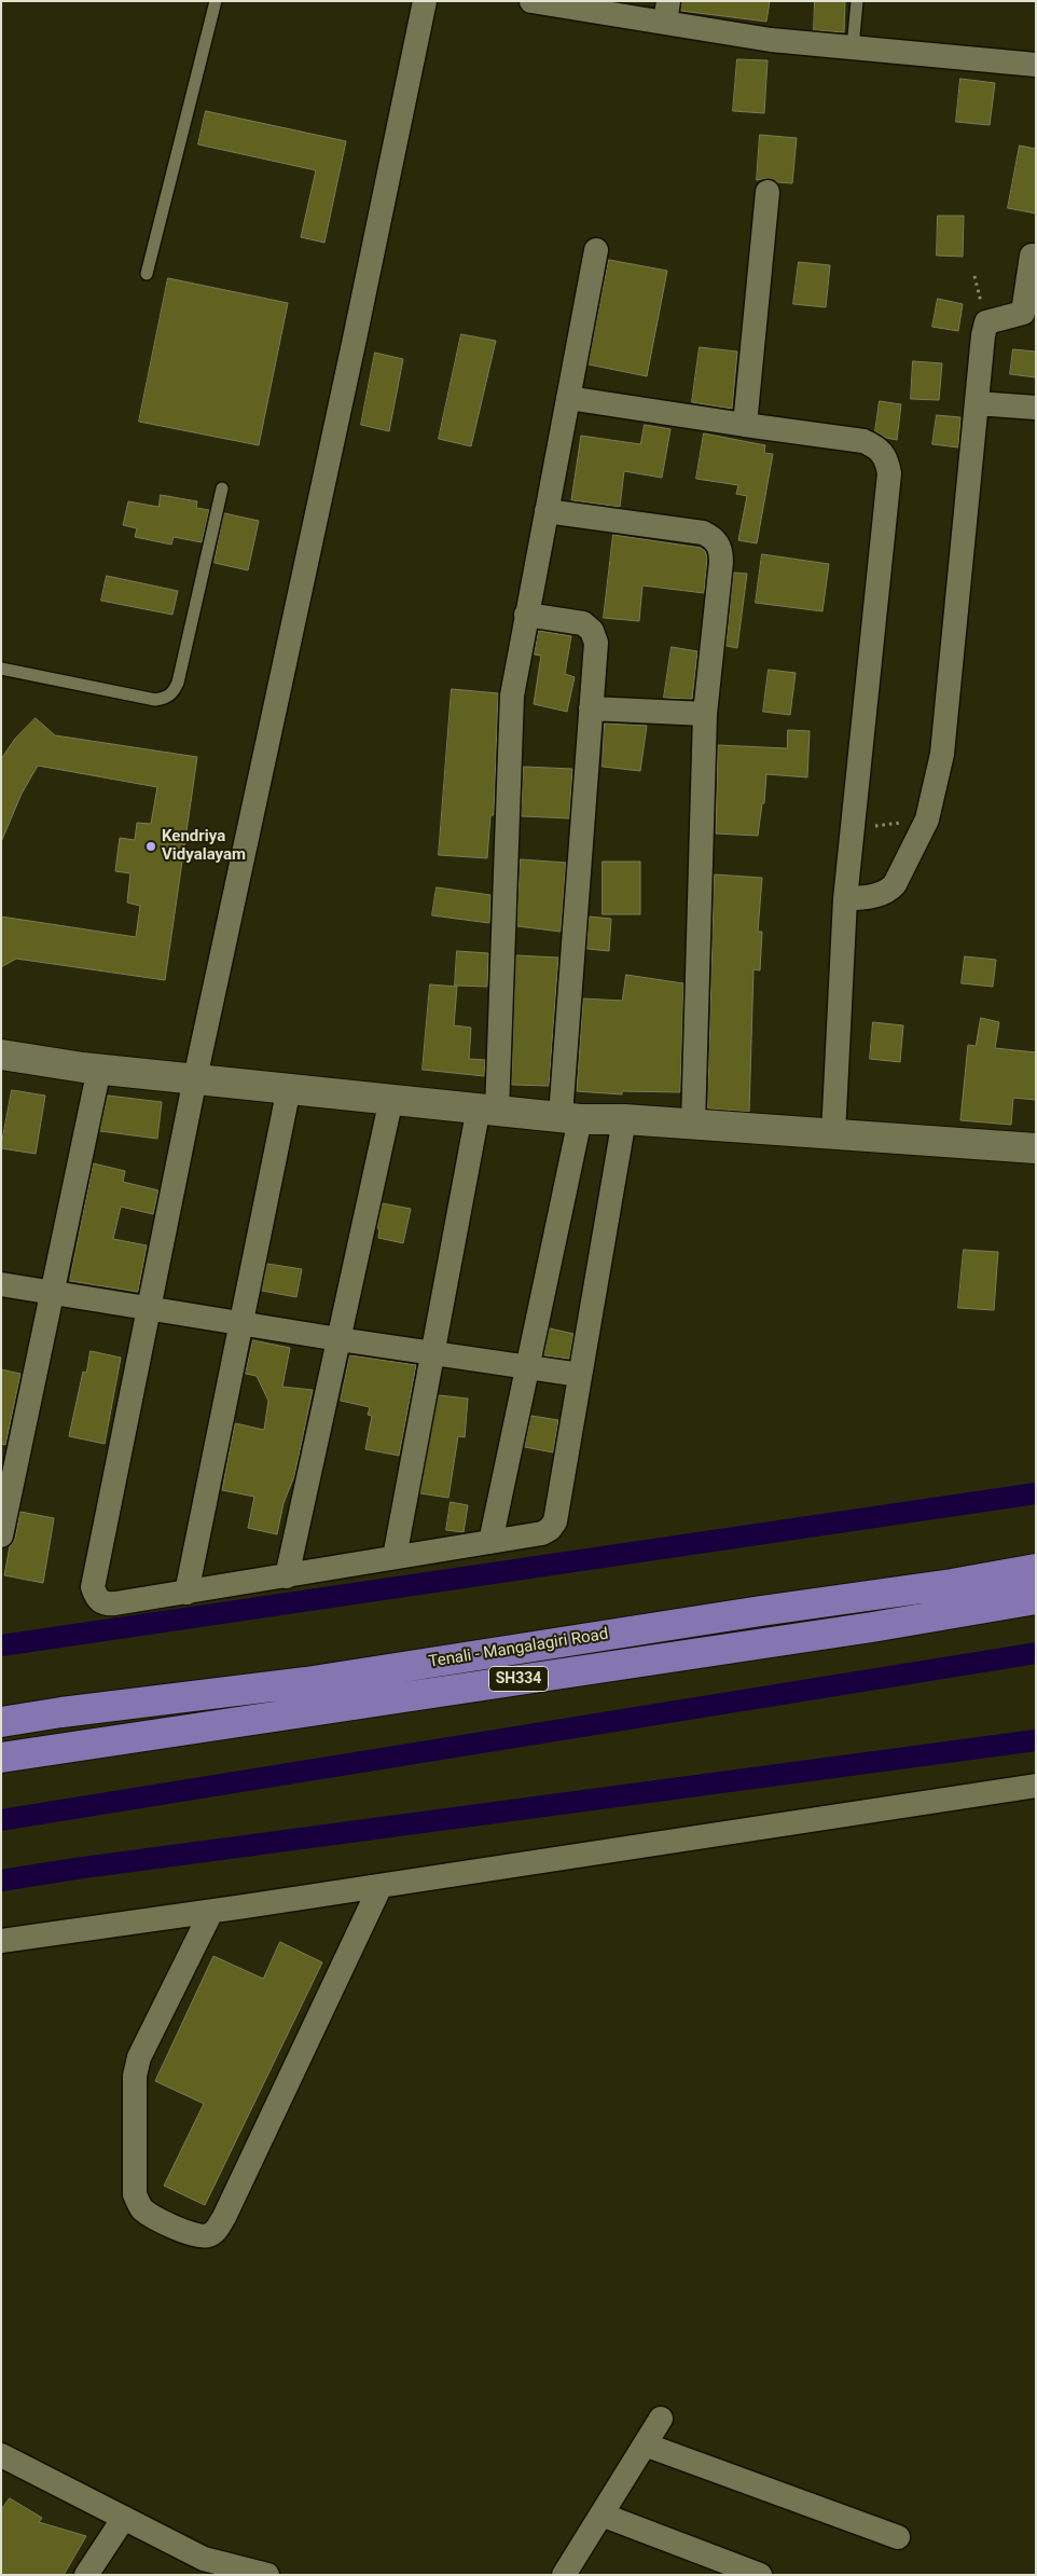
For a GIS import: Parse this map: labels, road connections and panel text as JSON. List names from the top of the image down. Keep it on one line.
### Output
{"streets":{"main road":["Tenali - Mangalagiri Road","SH334"]},"places":["Kendriya Vidyalayam"]}
